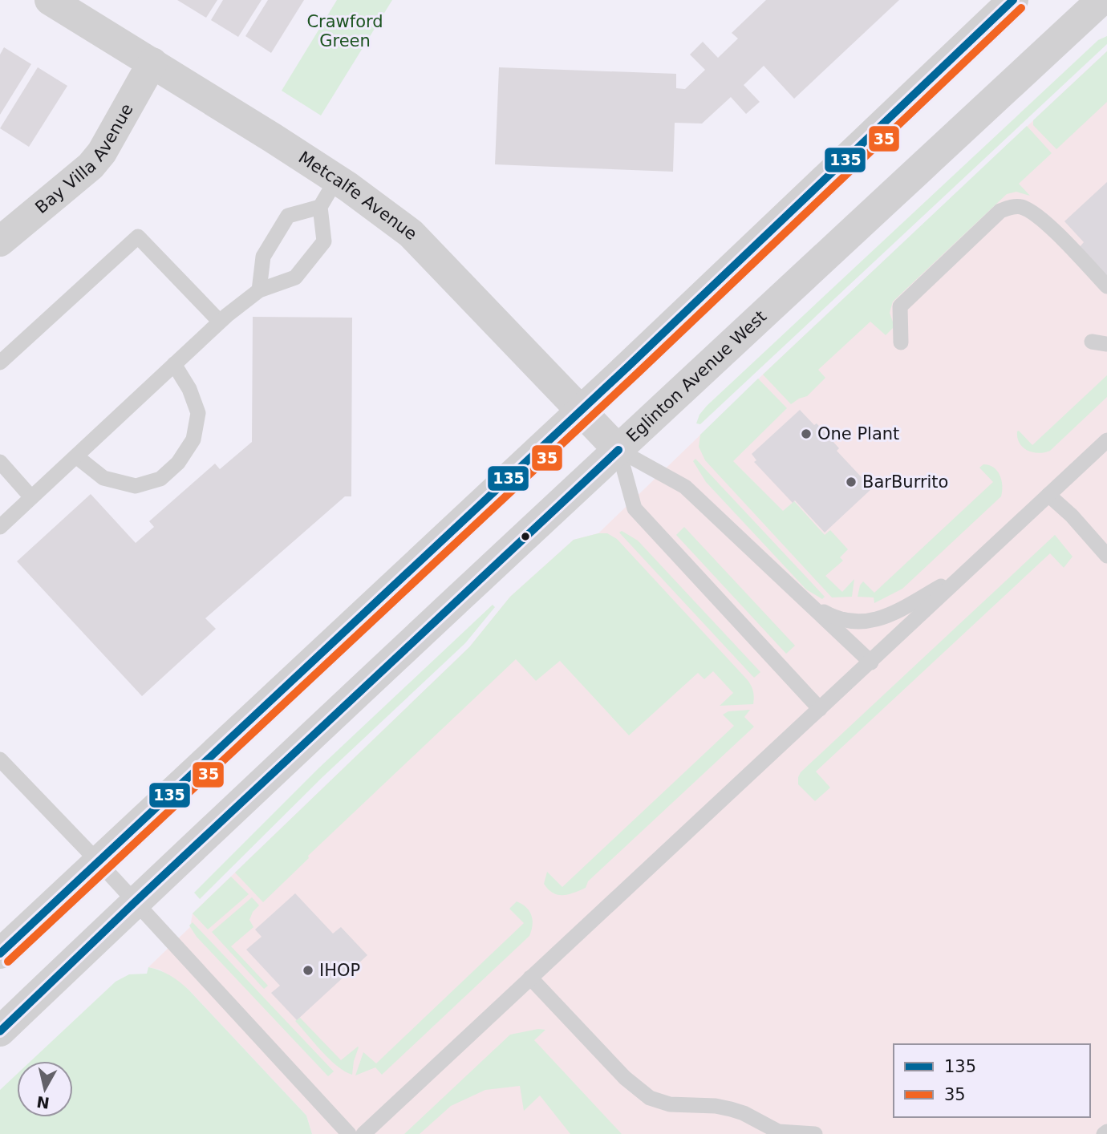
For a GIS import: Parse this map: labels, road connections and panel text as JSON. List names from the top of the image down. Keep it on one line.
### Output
{"streets":{"main road":["Bay Villa Avenue","Metcalfe Avenue","Eglinton Avenue West"]},"crossings":[["Bay Villa Avenue","Metcalfe Avenue"],["Metcalfe Avenue","Eglinton Avenue West"]],"parks":["Crawford Green"],"places":["One Plant","BarBurrito","IHOP"],"lines":["transit line 135","transit line 35"],"legend":["135","35"],"north":"bottom"}
